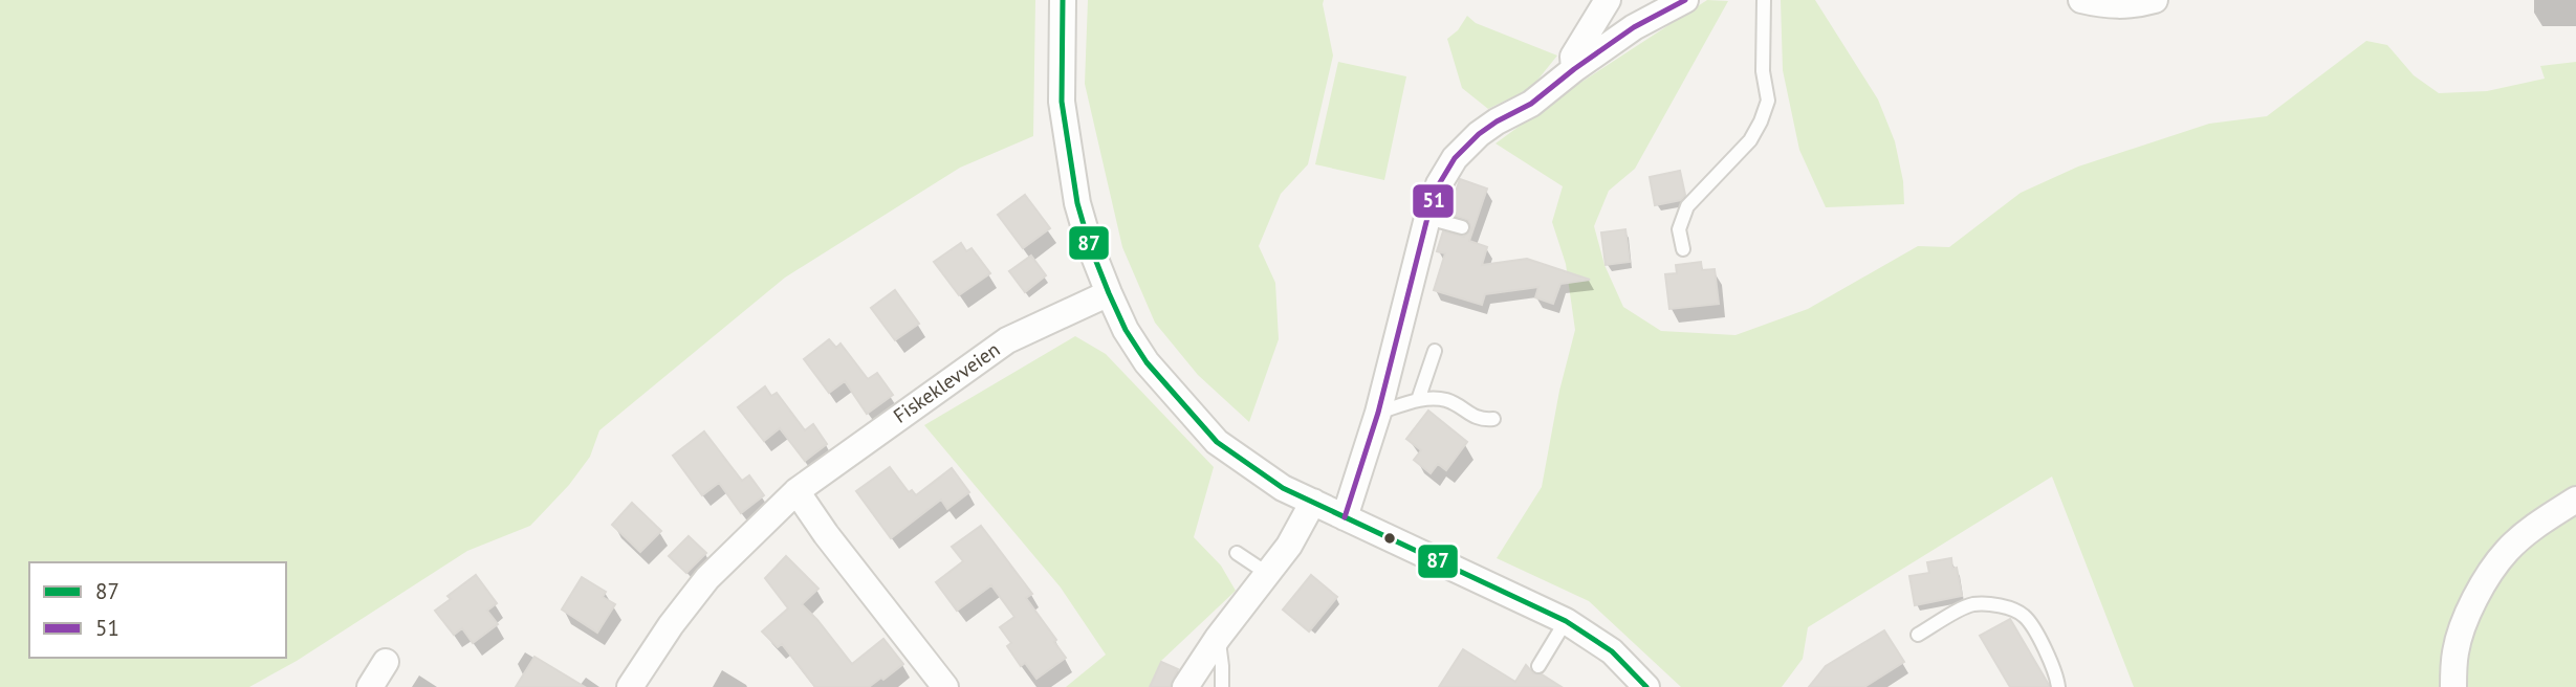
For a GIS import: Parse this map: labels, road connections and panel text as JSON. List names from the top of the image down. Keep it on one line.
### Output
{"streets":{"street":["Fiskeklevveien"]},"lines":["transit line 87","transit line 51"],"legend":["87","51"]}
